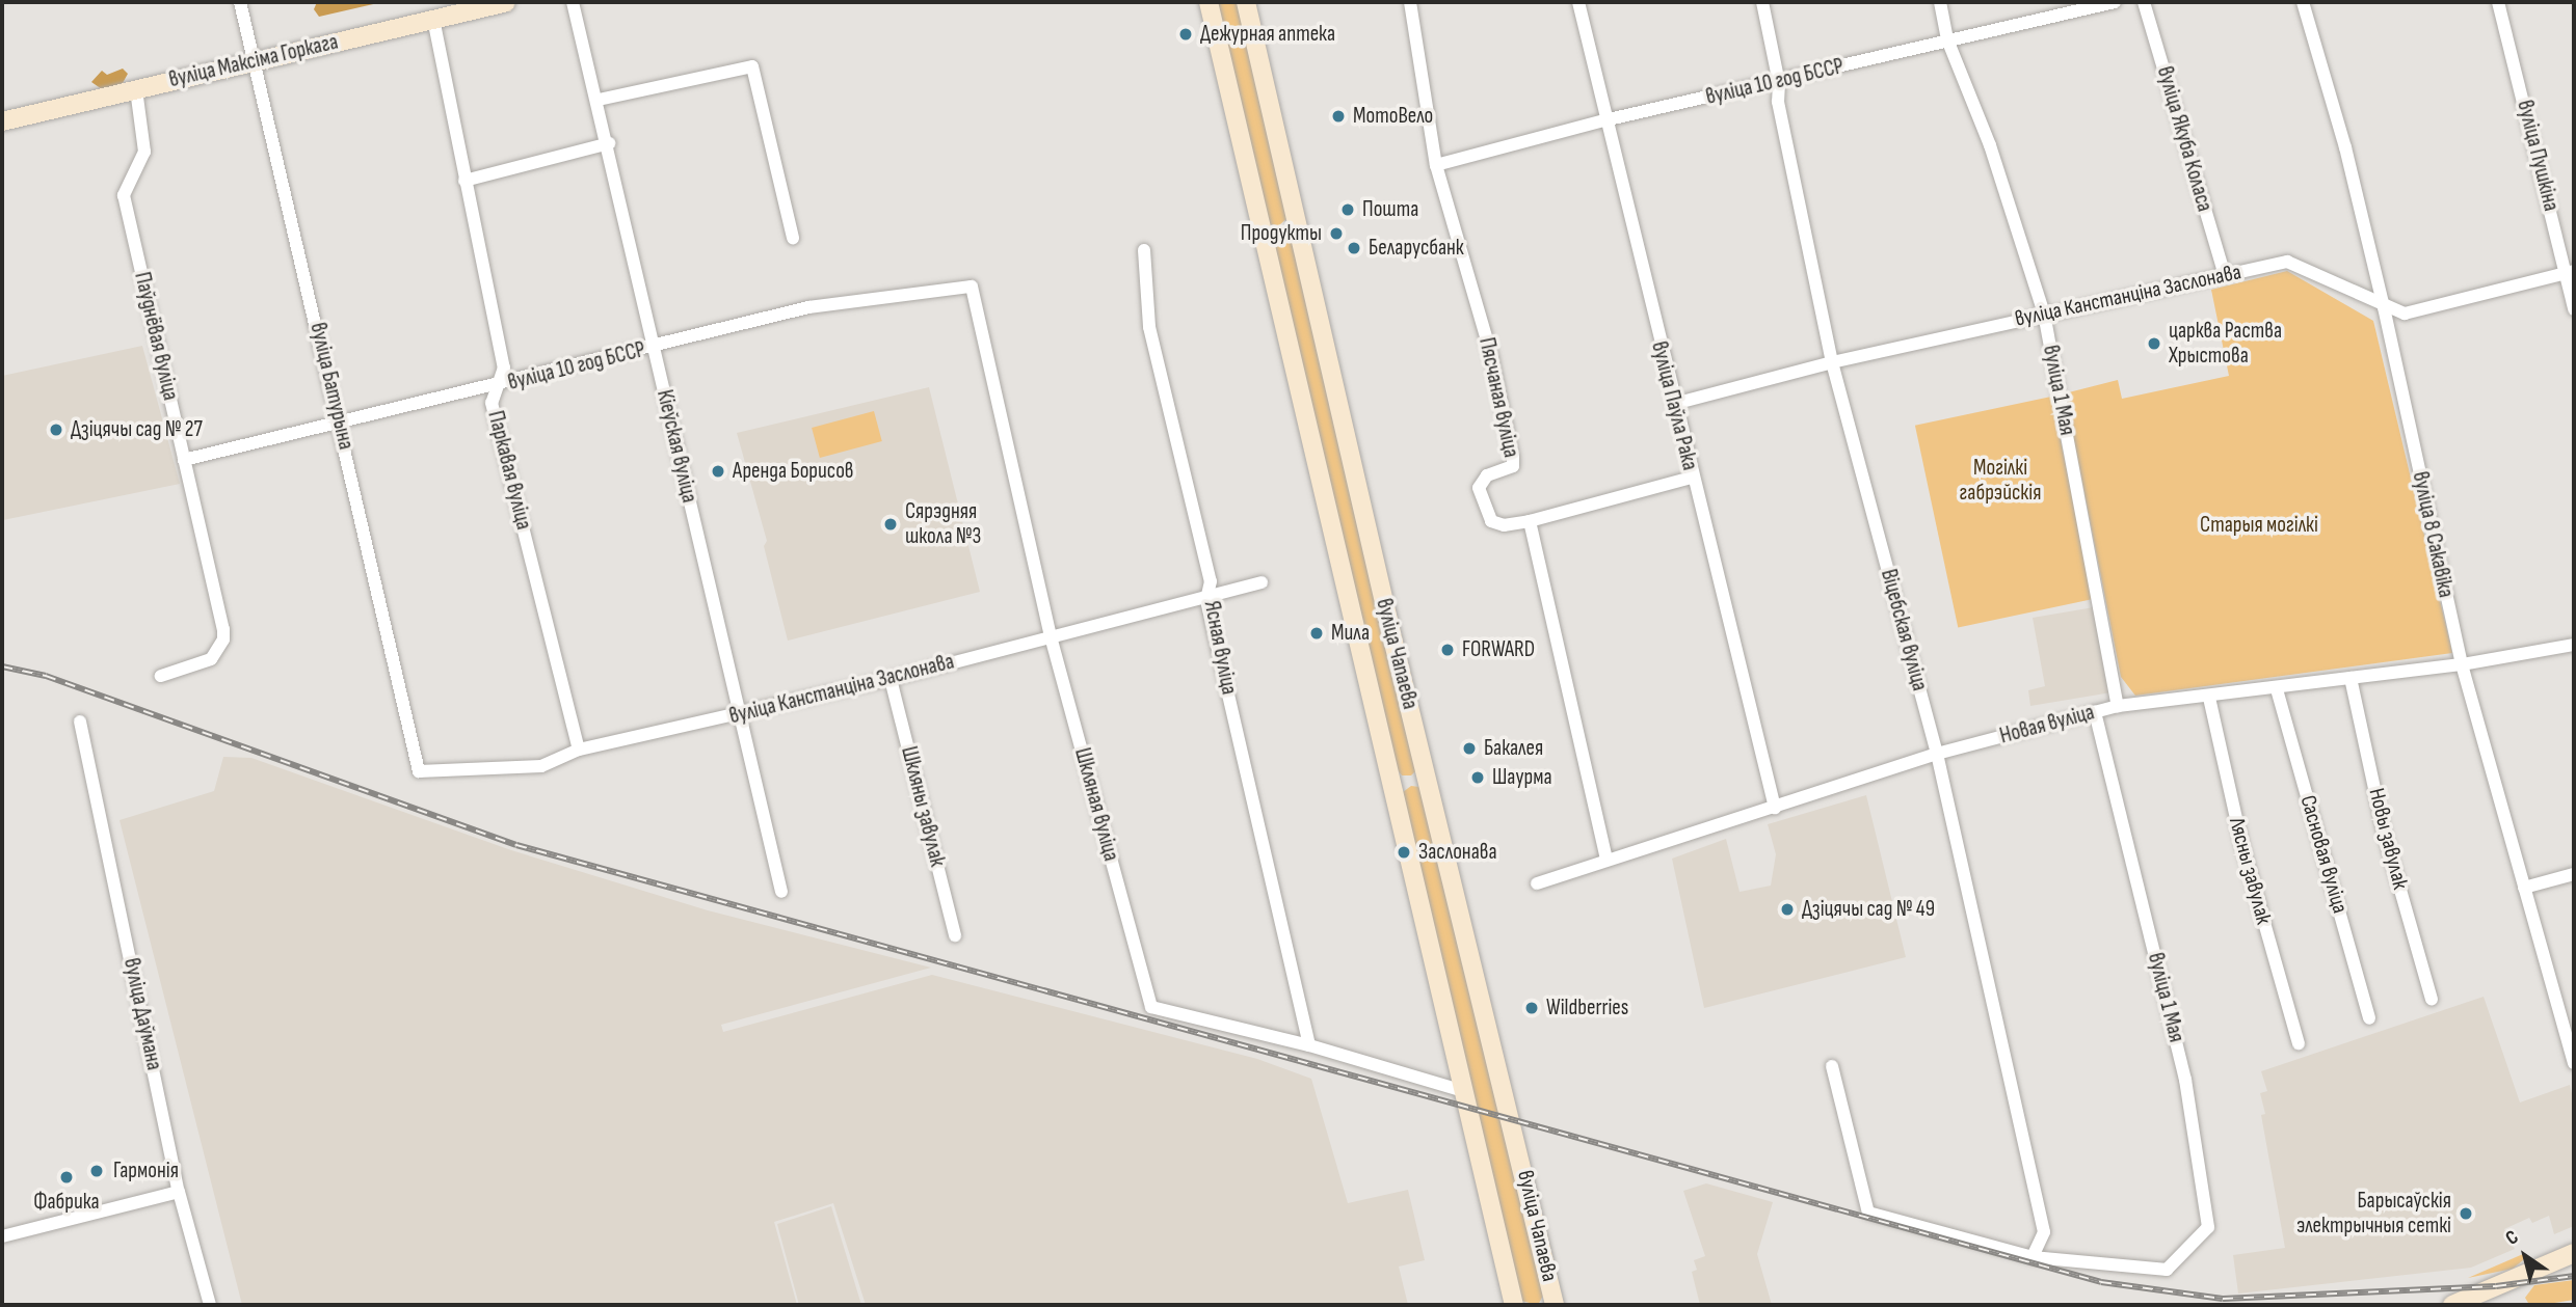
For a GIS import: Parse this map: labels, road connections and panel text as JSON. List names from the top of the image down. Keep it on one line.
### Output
{"streets":{"main road":["вуліца Максіма Горкага","вуліца Чапаева"],"street":["вуліца 10 год БССР","вуліца Якуба Коласа","вуліца Пушкіна","вуліца Канстанціна Заслонава","Паўднёвая вуліца","вуліца Батурына","вуліца 1 Мая","Пясчаная вуліца","вуліца Паўла Рака","Кіеўская вуліца","Паркавая вуліца","вуліца 8 Сакавіка","Віцебская вуліца","Ясная вуліца","Новая вуліца","Шкляная вуліца","Шкляны завулак","Новы завулак","Сасновая вуліца","Лясны завулак","вуліца Даўмана"]},"crossings":[["вуліца Максіма Горкага","Паўднёвая вуліца"],["вуліца Максіма Горкага","вуліца Батурына"],["вуліца Максіма Горкага","Паркавая вуліца"],["вуліца 10 год БССР","Паўднёвая вуліца"],["вуліца 10 год БССР","вуліца Батурына"],["вуліца 10 год БССР","вуліца 1 Мая"],["вуліца 10 год БССР","Пясчаная вуліца"],["вуліца 10 год БССР","вуліца Паўла Рака"],["вуліца 10 год БССР","Кіеўская вуліца"],["вуліца 10 год БССР","Паркавая вуліца"],["вуліца 10 год БССР","Віцебская вуліца"],["вуліца 10 год БССР","Шкляная вуліца"],["вуліца Якуба Коласа","вуліца Канстанціна Заслонава"],["вуліца Пушкіна","вуліца Канстанціна Заслонава"],["вуліца Канстанціна Заслонава","вуліца Батурына"],["вуліца Канстанціна Заслонава","вуліца 1 Мая"],["вуліца Канстанціна Заслонава","вуліца Паўла Рака"],["вуліца Канстанціна Заслонава","Кіеўская вуліца"],["вуліца Канстанціна Заслонава","Паркавая вуліца"],["вуліца Канстанціна Заслонава","вуліца 8 Сакавіка"],["вуліца Канстанціна Заслонава","Віцебская вуліца"],["вуліца Канстанціна Заслонава","Ясная вуліца"],["вуліца Канстанціна Заслонава","Шкляная вуліца"],["вуліца Канстанціна Заслонава","Шкляны завулак"],["вуліца 1 Мая","Віцебская вуліца"],["вуліца 1 Мая","Новая вуліца"],["вуліца Паўла Рака","Новая вуліца"],["вуліца 8 Сакавіка","Новая вуліца"],["Віцебская вуліца","Новая вуліца"],["Ясная вуліца","Шкляная вуліца"],["вуліца Чапаева","Шкляная вуліца"],["Новая вуліца","Новы завулак"],["Новая вуліца","Сасновая вуліца"],["Новая вуліца","Лясны завулак"]],"parks":["Могілкі габрэйскія","Старыя могілкі"],"places":["Дежурная аптека","МотоВело","Пошта","Продукты","Беларусбанк","царква Раства Хрыстова","Дзіцячы сад № 27","Аренда Борисов","Сярэдняя школа №3","Мила","FORWARD","Бакалея","Шаурма","Заслонава","Дзіцячы сад № 49","Wildberries","Гармонія","Фабрика","Барысаўскія электрычныя сеткі"],"north":"top left"}
